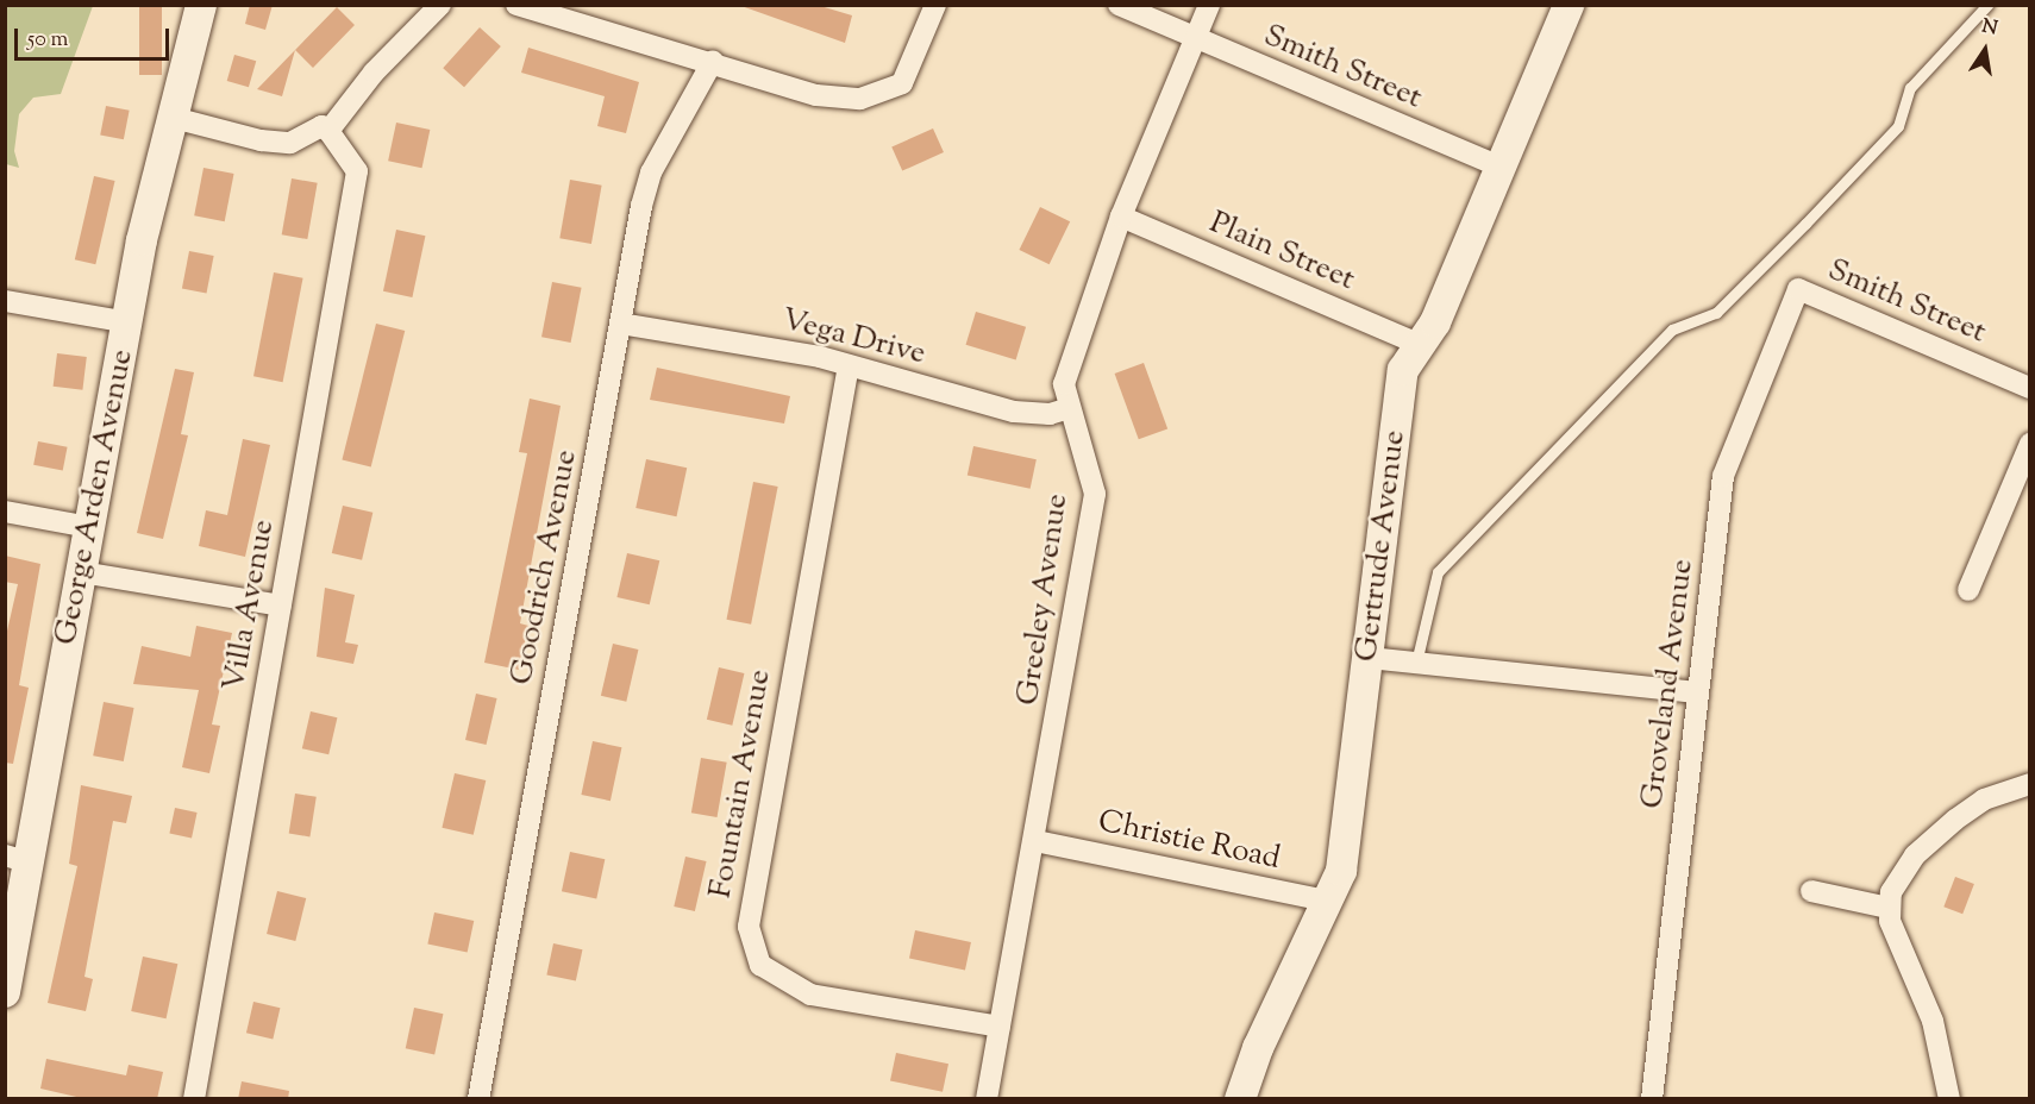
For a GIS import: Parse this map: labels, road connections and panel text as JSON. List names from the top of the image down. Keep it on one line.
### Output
{"streets":{"street":["Smith Street","Plain Street","Vega Drive","George Arden Avenue","Gertrude Avenue","Goodrich Avenue","Greeley Avenue","Villa Avenue","Groveland Avenue","Fountain Avenue","Christie Road"]},"crossings":[["Smith Street","Gertrude Avenue"],["Smith Street","Greeley Avenue"],["Smith Street","Groveland Avenue"],["Plain Street","Gertrude Avenue"],["Plain Street","Greeley Avenue"],["Vega Drive","Goodrich Avenue"],["Vega Drive","Greeley Avenue"],["Vega Drive","Fountain Avenue"],["Gertrude Avenue","Christie Road"],["Greeley Avenue","Fountain Avenue"],["Greeley Avenue","Christie Road"]],"scale_bar":"50 m","north":"top"}
